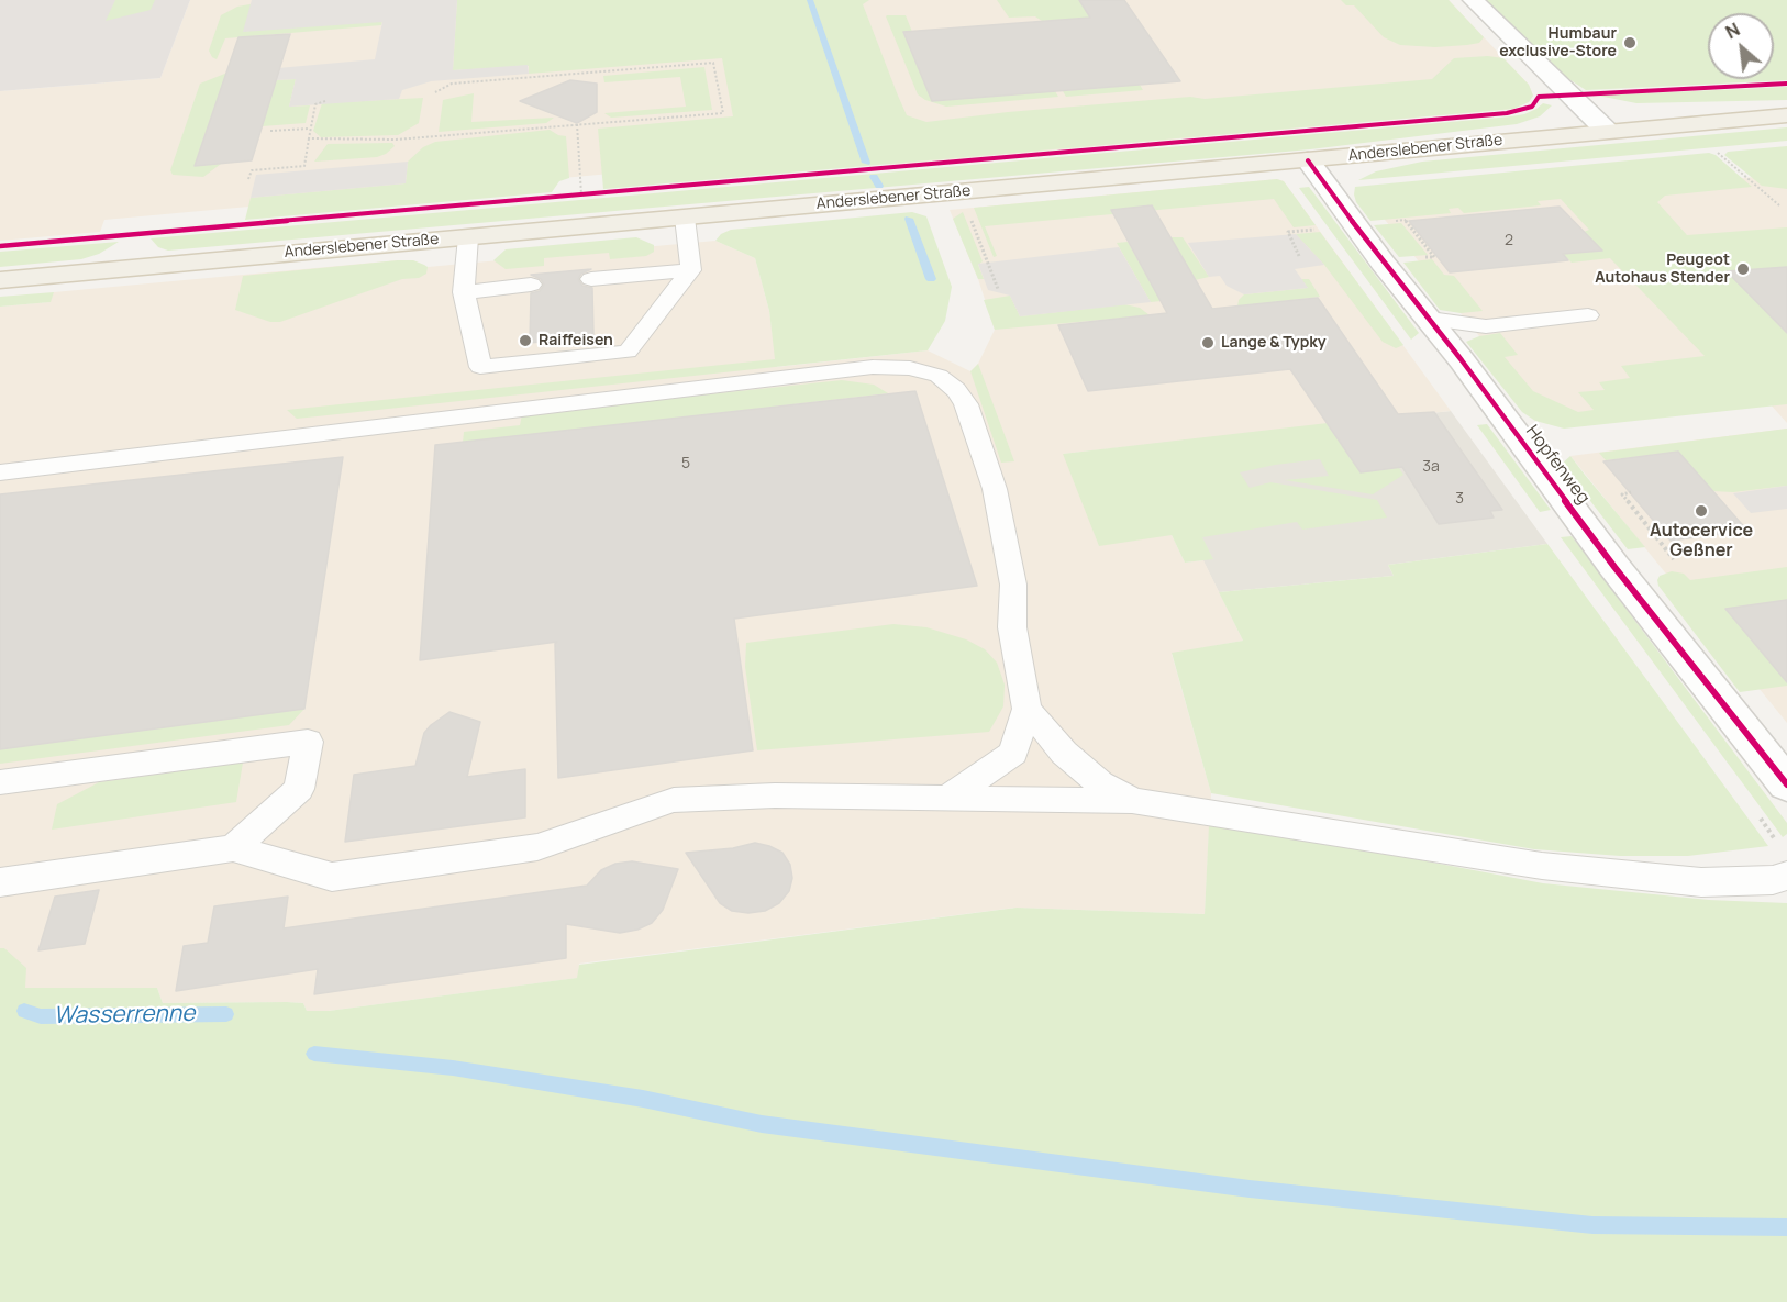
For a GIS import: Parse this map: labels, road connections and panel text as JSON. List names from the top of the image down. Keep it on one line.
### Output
{"streets":{"main road":["Anderslebener Straße"],"street":["Hopfenweg"]},"crossings":[["Anderslebener Straße","Hopfenweg"]],"water":["Wasserrenne"],"places":["Humbaur exclusive-Store","Peugeot Autohaus Stender","Raiffeisen","Lange & Typky","Autocervice Geßner"],"house_numbers":["2","5","3a","3"],"north":"top left"}
